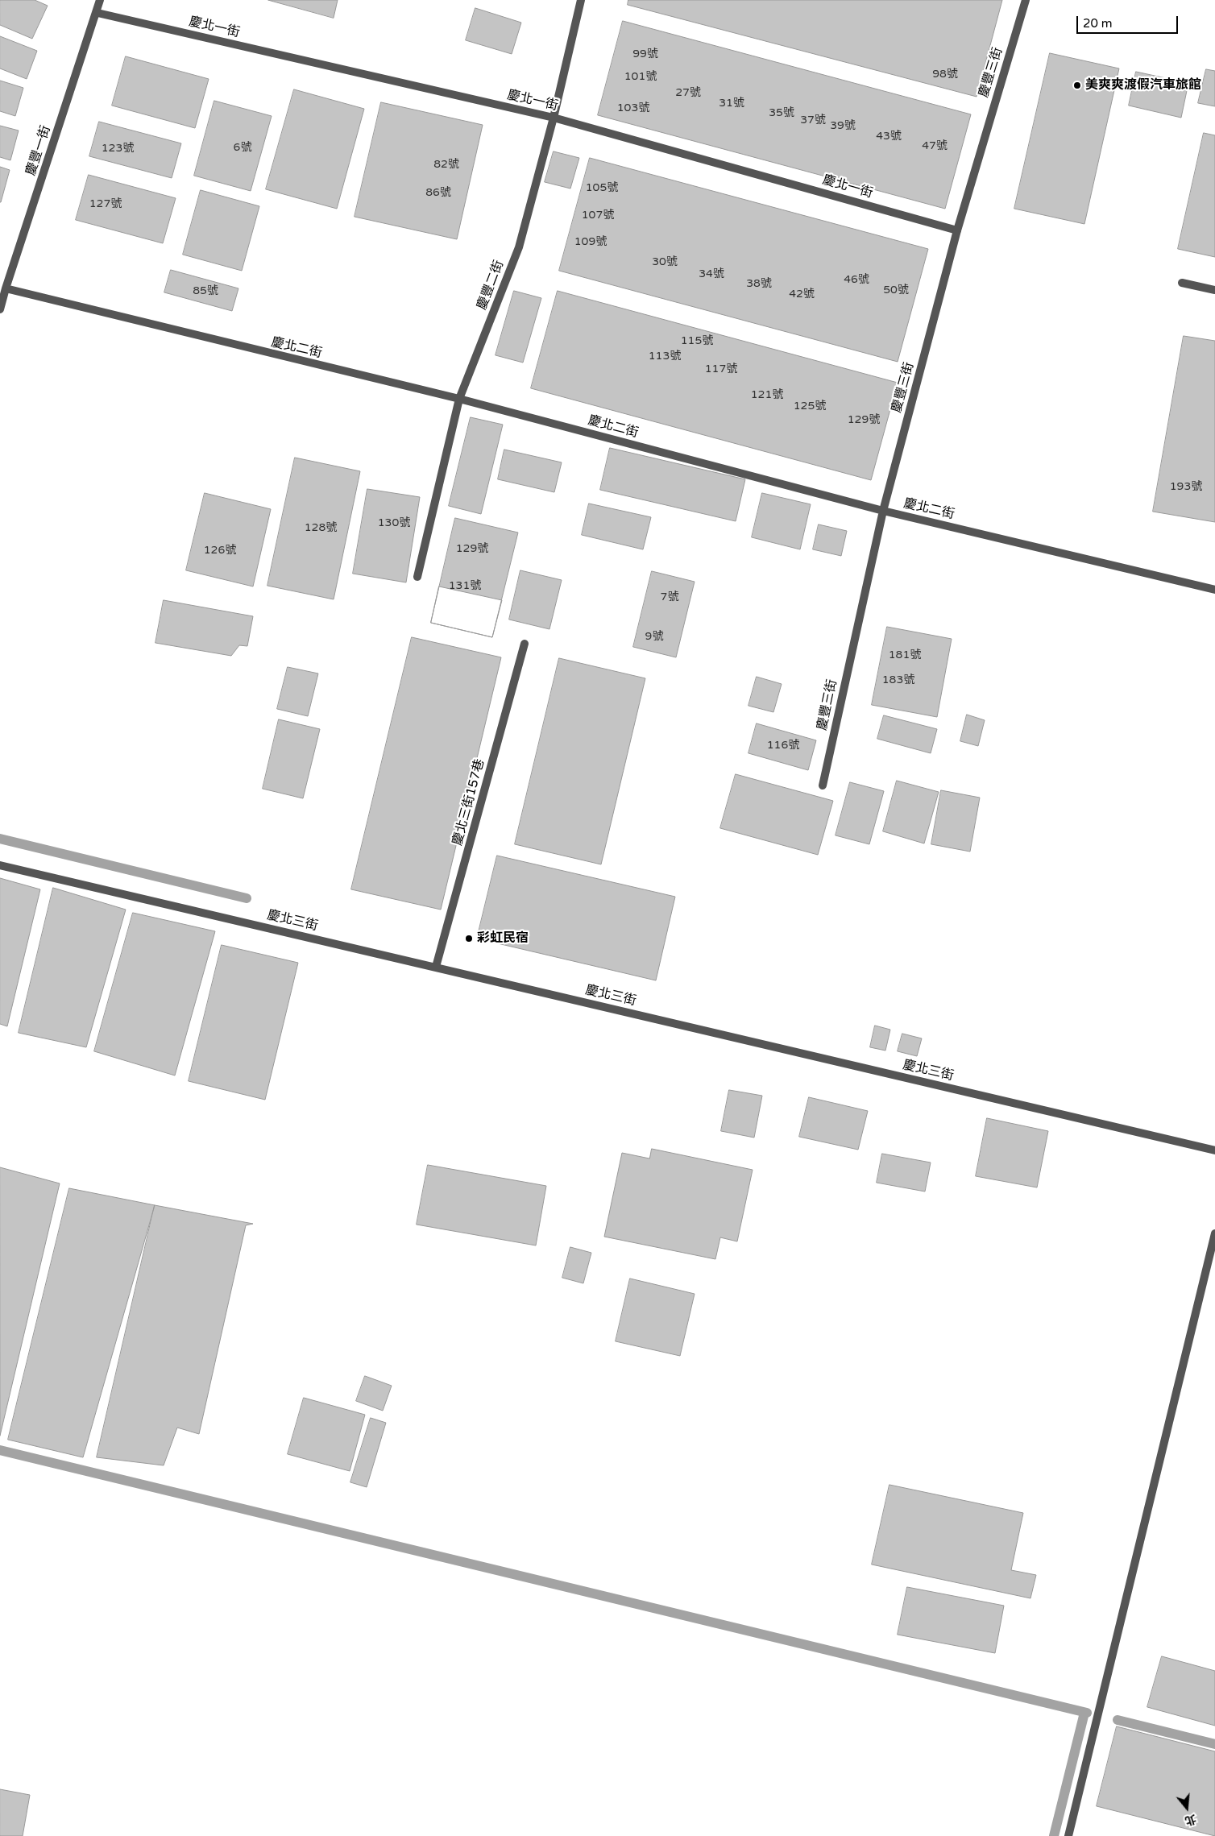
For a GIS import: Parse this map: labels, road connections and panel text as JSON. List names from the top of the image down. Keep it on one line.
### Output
{"streets":{"street":["慶北一街","慶豐三街","慶豐一街","慶豐二街","慶北二街","慶北三街157巷","慶北三街"]},"crossings":[["慶北一街","慶豐三街"],["慶北一街","慶豐一街"],["慶北一街","慶豐二街"],["慶豐三街","慶北二街"],["慶豐一街","慶北二街"],["慶豐二街","慶北二街"],["慶北三街157巷","慶北三街"]],"places":["美爽爽渡假汽車旅館","彩虹民宿"],"house_numbers":["99號","98號","101號","27號","31號","103號","35號","37號","39號","43號","47號","6號","123號","82號","105號","86號","127號","107號","109號","30號","34號","46號","38號","50號","85號","42號","115號","113號","117號","121號","125號","129號","193號","130號","128號","129號","126號","131號","7號","9號","181號","183號","116號"],"scale_bar":"20 m","north":"bottom"}
